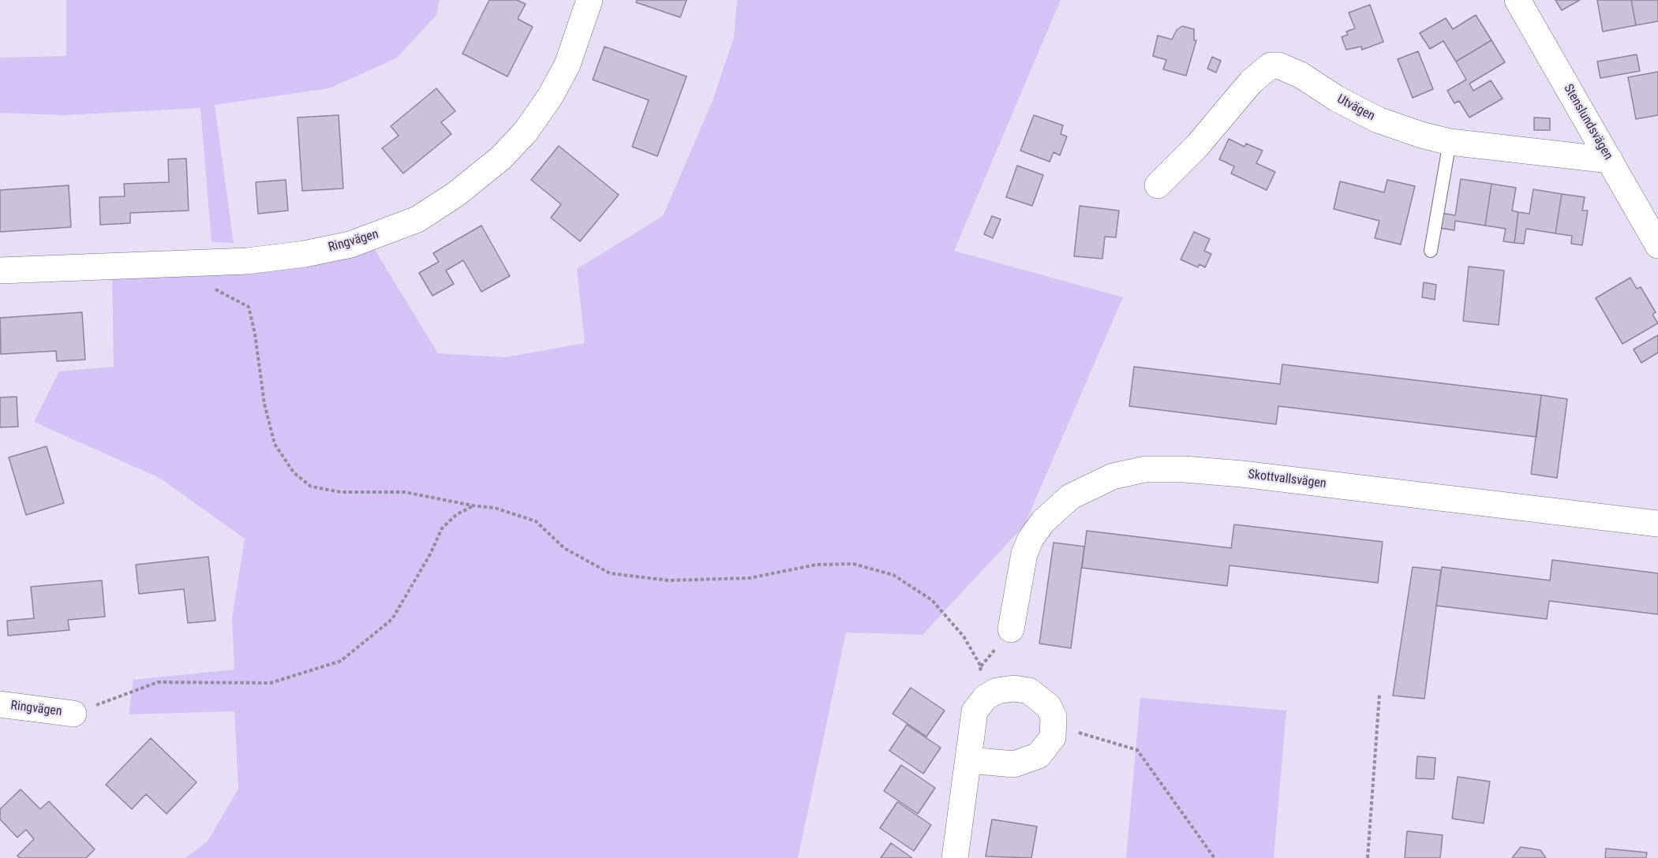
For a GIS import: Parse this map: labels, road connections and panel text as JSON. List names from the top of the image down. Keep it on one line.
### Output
{"streets":{"street":["Utvägen","Stenslundsvägen","Ringvägen","Skottvallsvägen"]},"crossings":[["Utvägen","Stenslundsvägen"]]}
